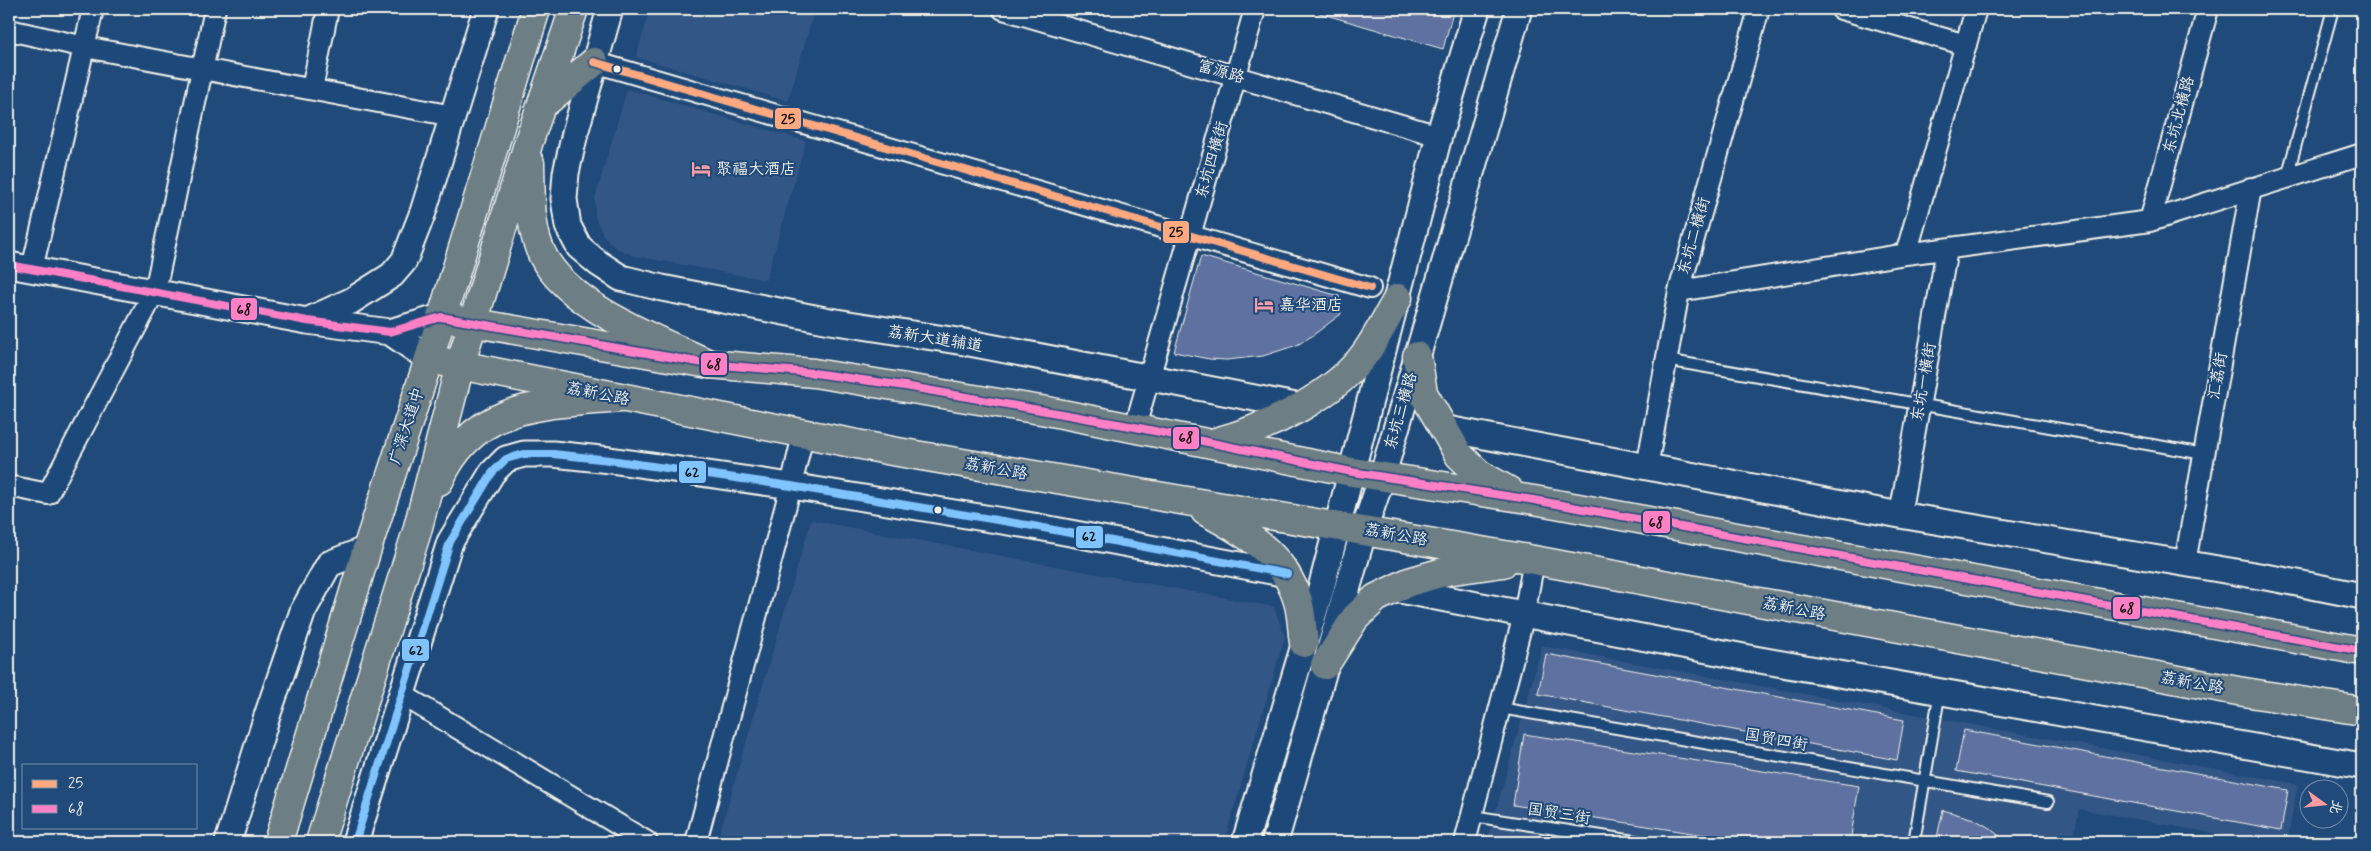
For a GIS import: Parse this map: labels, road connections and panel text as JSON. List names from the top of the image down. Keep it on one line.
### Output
{"streets":{"main road":["荔新公路","广深大道中"],"street":["富源路","东坑北横路","东坑四横街","东坑二横街","荔新大道辅道","汇荔街","东坑一横街","东坑三横路"],"lane":["国贸四街","国贸三街"]},"crossings":[["富源路","东坑四横街"],["富源路","东坑三横路"],["东坑四横街","荔新大道辅道"],["荔新公路","东坑三横路"],["荔新公路","广深大道中"]],"places":{"hotel":["聚福大酒店","嘉华酒店"]},"lines":["transit line 25","transit line 68","transit line 62"],"legend":["25","68"],"north":"right"}
